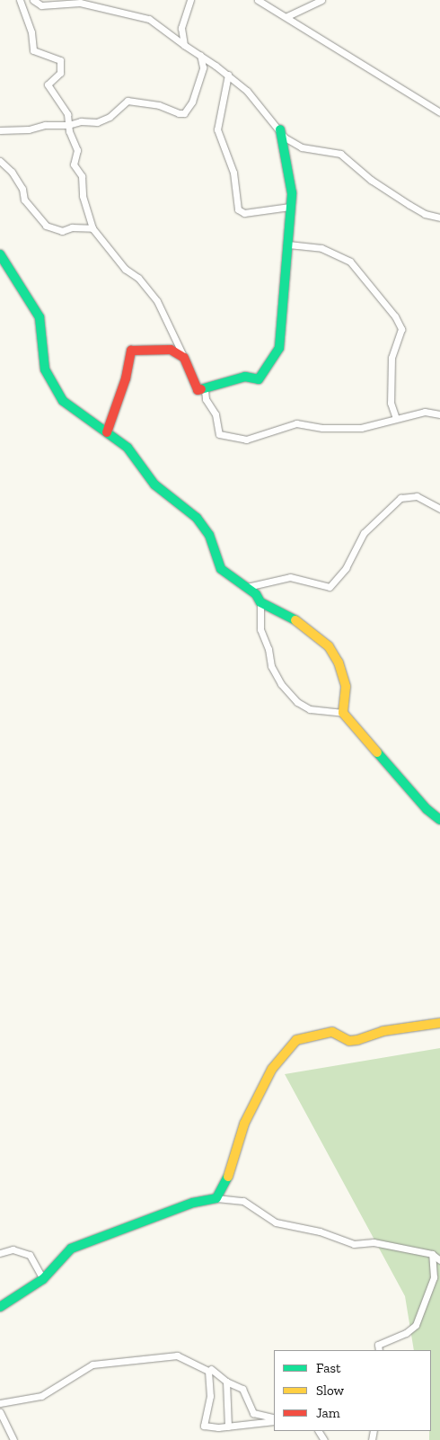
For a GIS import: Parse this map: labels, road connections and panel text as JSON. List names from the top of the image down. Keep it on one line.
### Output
{"legend":["Fast","Slow","Jam"]}
